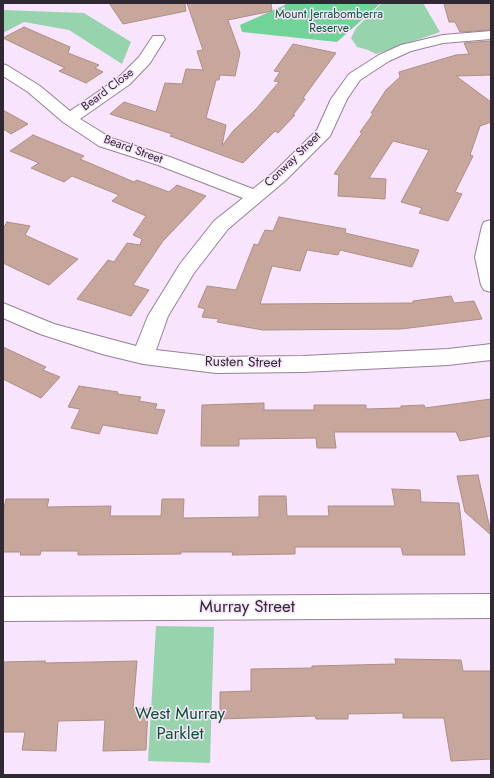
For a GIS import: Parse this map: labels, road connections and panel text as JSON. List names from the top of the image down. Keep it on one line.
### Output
{"streets":{"street":["Beard Close","Beard Street","Conway Street","Rusten Street","Murray Street"]},"crossings":[["Beard Close","Beard Street"],["Beard Street","Conway Street"],["Conway Street","Rusten Street"]],"parks":["Mount Jerrabomberra Reserve","West Murray Parklet"]}
